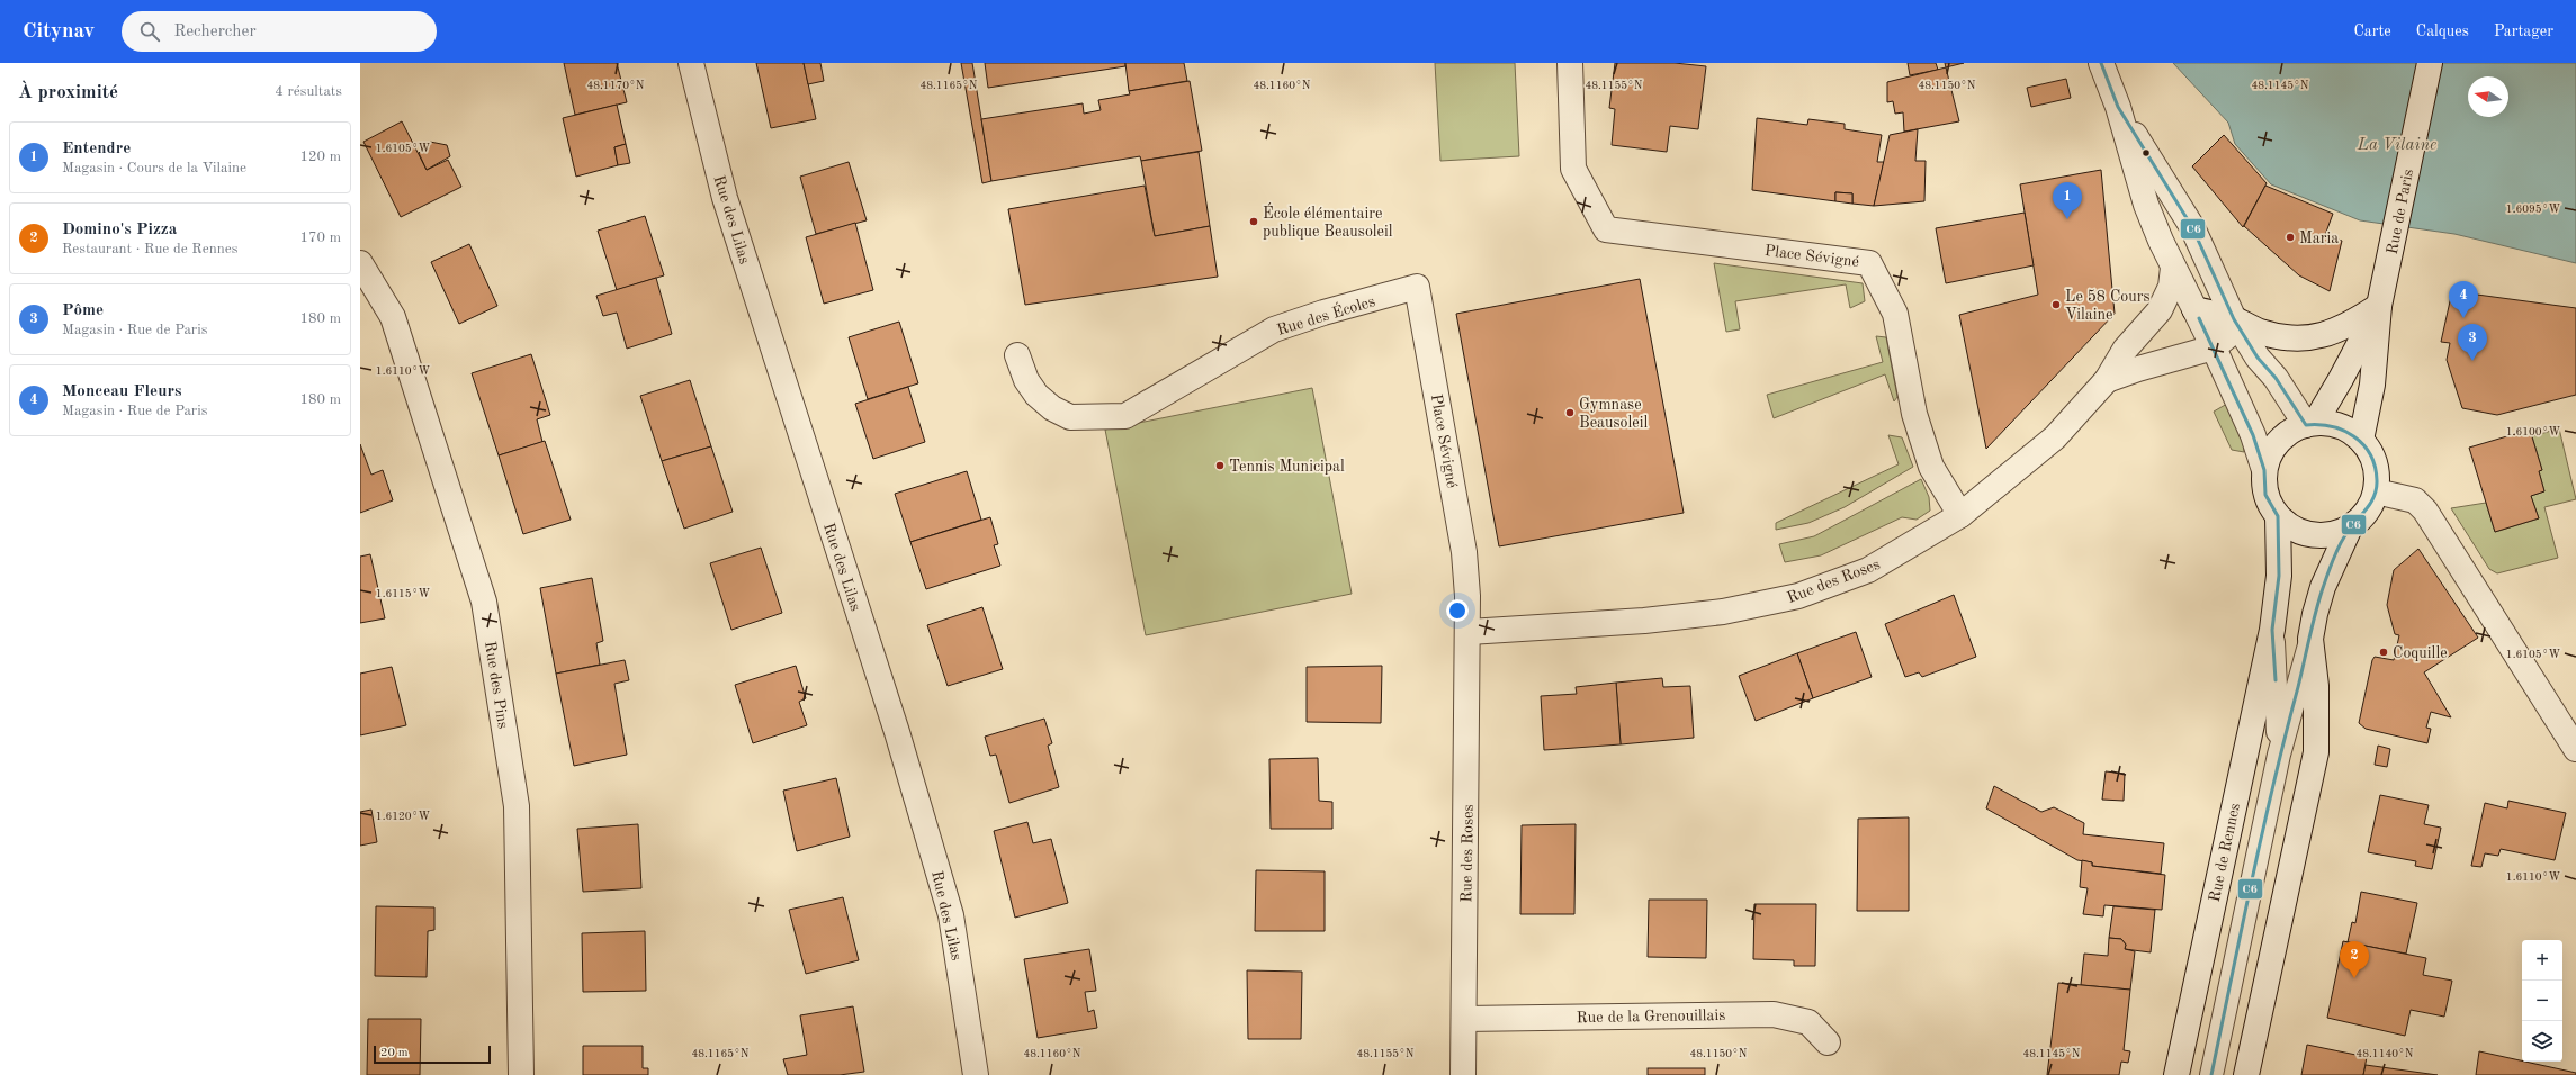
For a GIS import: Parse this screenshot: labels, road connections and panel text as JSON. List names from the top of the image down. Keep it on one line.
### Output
{"streets":{"street":["Rue de Paris","Rue des Lilas","Place Sévigné","Rue des Écoles","Rue des Roses","Rue des Pins","Rue de Rennes","Rue de la Grenouillais"]},"crossings":[["Rue de Paris","Rue de Rennes"],["Place Sévigné","Rue des Écoles"],["Place Sévigné","Rue des Roses"],["Rue des Roses","Rue de la Grenouillais"]],"water":["La Vilaine"],"places":["École élémentaire publique Beausoleil","Maria","Le 58 Cours Vilaine","Gymnase Beausoleil","Tennis Municipal","Coquille"],"lines":["transit line C6"],"scale_bar":"20 m","north":"left","page":{"header":"Citynav","search":"Rechercher","nav":["Carte","Calques","Partager"],"heading":["À proximité","4 résultats"],"list":[{"mark":"1","name":"Entendre","note":"Magasin · Cours de la Vilaine","value":"120 m"},{"mark":"2","name":"Domino's Pizza","note":"Restaurant · Rue de Rennes","value":"170 m"},{"mark":"3","name":"Pôme","note":"Magasin · Rue de Paris","value":"180 m"},{"mark":"4","name":"Monceau Fleurs","note":"Magasin · Rue de Paris","value":"180 m"}],"pins":["1","4","3","2"],"map_buttons":["+","−"],"scale":"20 m"},"coordinates":["48.1170°N","48.1165°N","48.1160°N","48.1155°N","48.1150°N","48.1145°N","1.6105°W","1.6095°W","1.6110°W","1.6100°W","1.6115°W","1.6120°W","48.1140°N"]}
